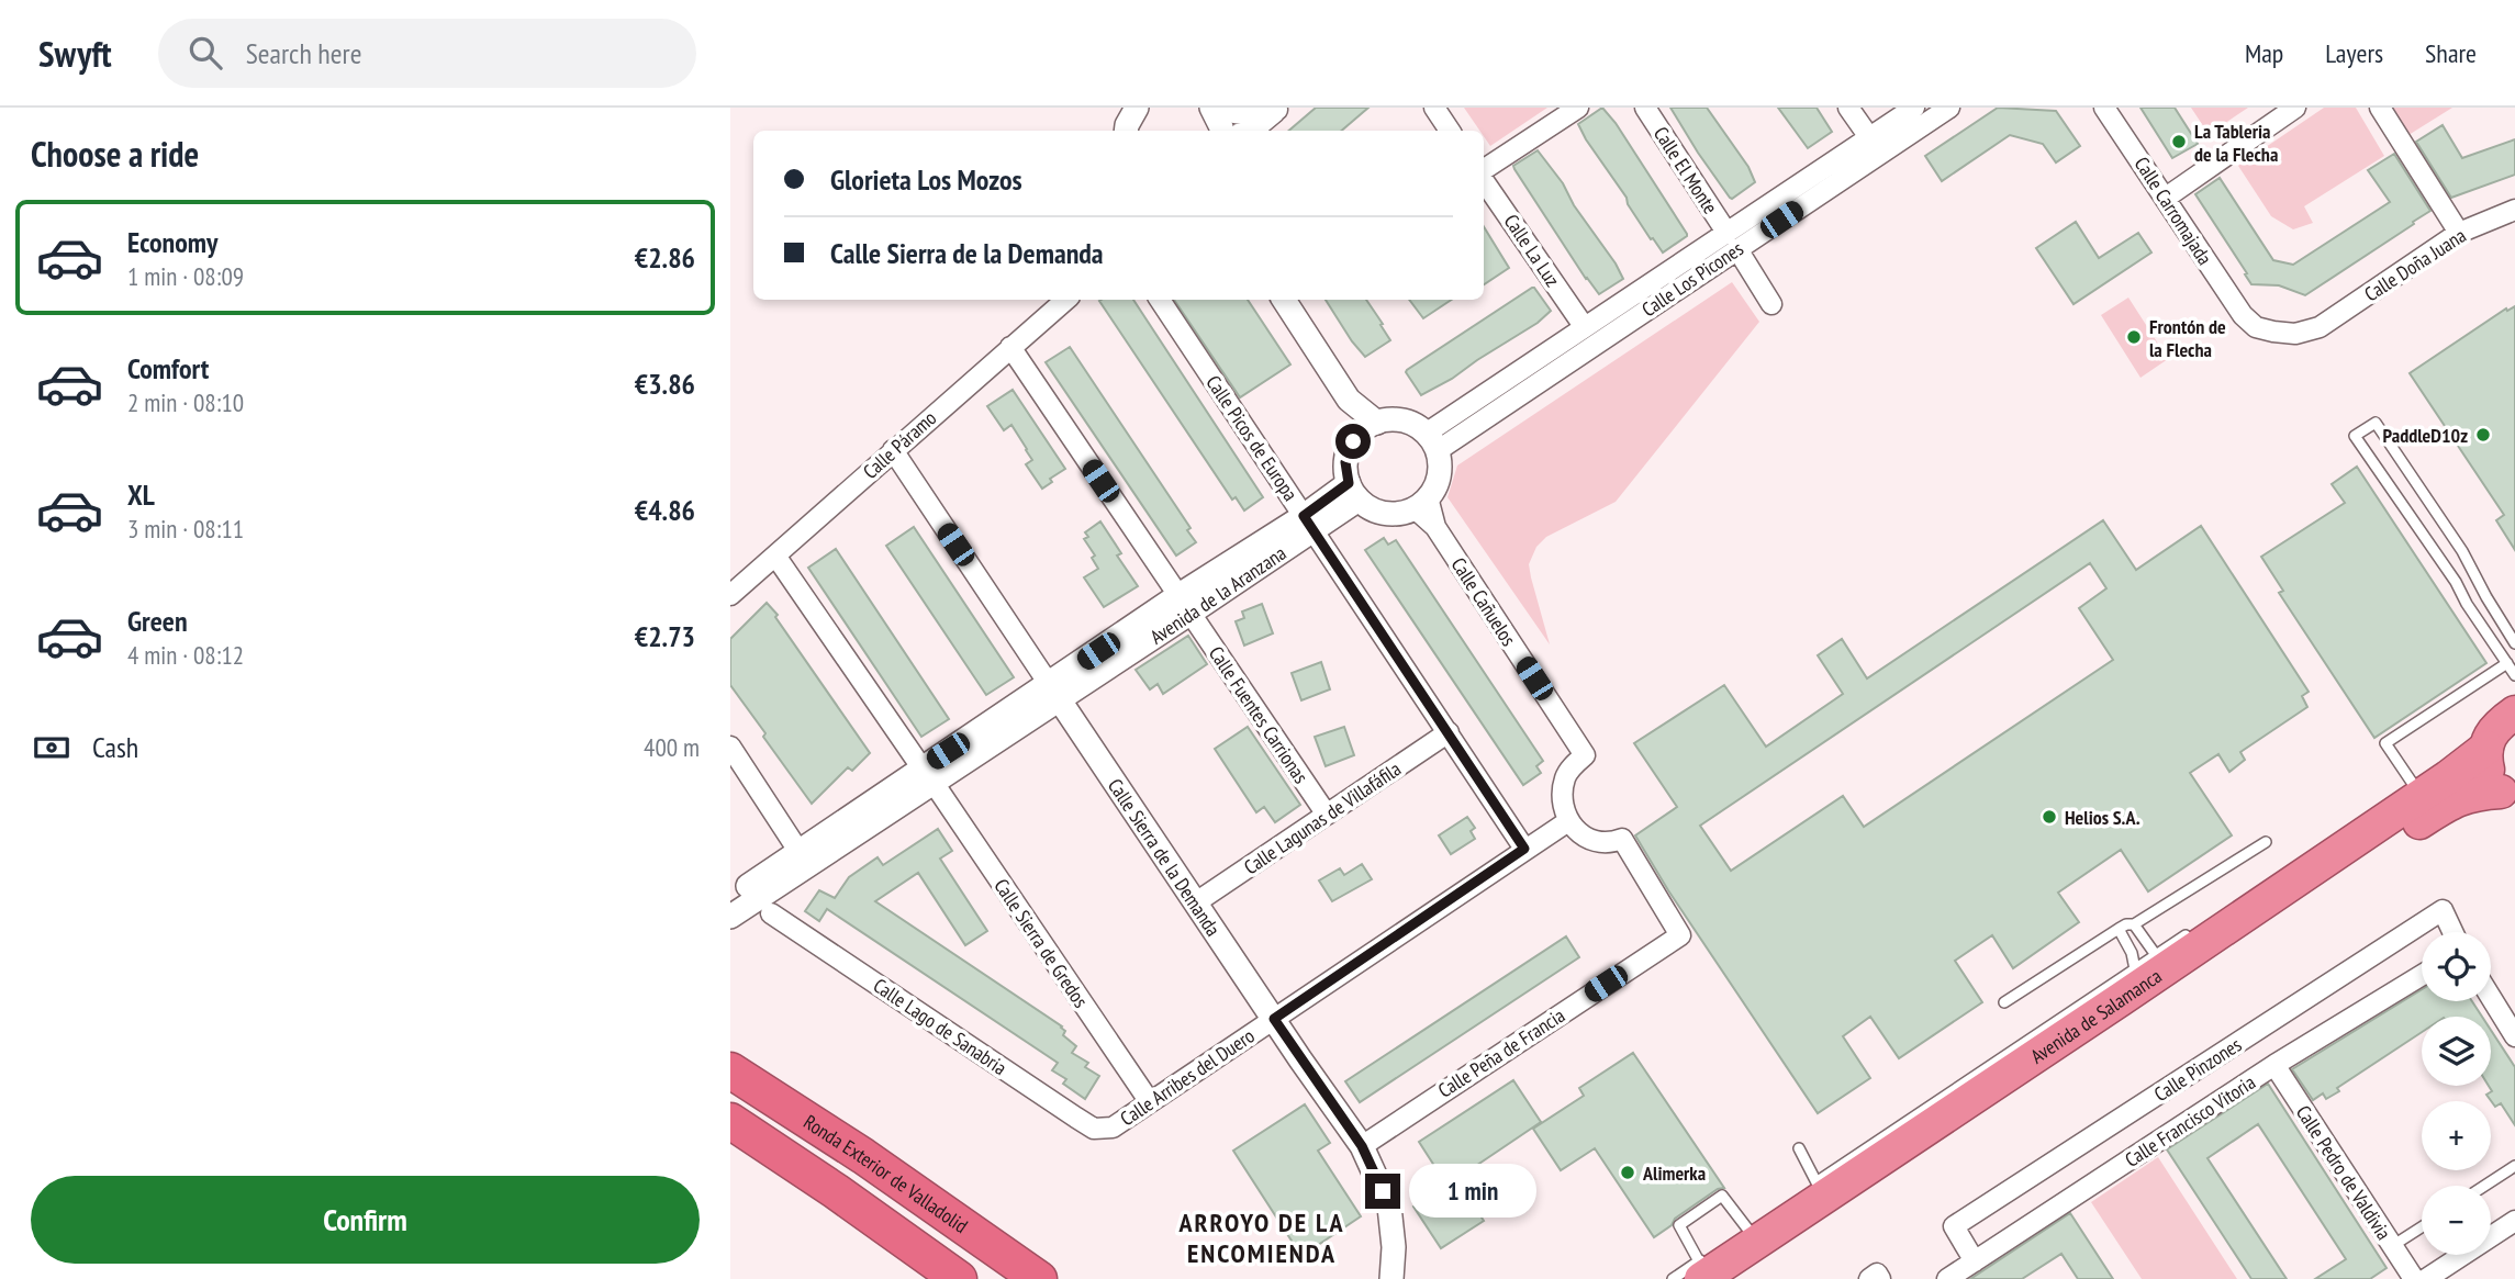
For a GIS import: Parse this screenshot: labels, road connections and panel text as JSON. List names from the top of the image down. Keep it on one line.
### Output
{"streets":{"highway":["Avenida de Salamanca","Ronda Exterior de Valladolid"],"street":["Calle El Monte","Calle Carromajada","Calle La Luz","Calle Doña Juana","Calle Los Picones","Calle Picos de Europa","Calle Páramo","Avenida de la Aranzana","Calle Cañuelos","Calle Fuentes Carrionas","Calle Lagunas de Villafáfila","Calle Sierra de la Demanda","Calle Sierra de Gredos","Calle Lago de Sanabria","Calle Peña de Francia","Calle Pinzones","Calle Arribes del Duero","Calle Francisco Vitoria","Calle Pedro de Valdivia"]},"crossings":[["Calle El Monte","Calle Los Picones"],["Calle Carromajada","Calle Doña Juana"],["Calle La Luz","Calle Los Picones"],["Calle Los Picones","Avenida de la Aranzana"],["Calle Los Picones","Calle Cañuelos"],["Calle Picos de Europa","Avenida de la Aranzana"],["Calle Picos de Europa","Calle Lagunas de Villafáfila"],["Calle Picos de Europa","Calle Arribes del Duero"],["Calle Páramo","Calle Fuentes Carrionas"],["Calle Páramo","Calle Sierra de la Demanda"],["Calle Páramo","Calle Sierra de Gredos"],["Avenida de la Aranzana","Calle Cañuelos"],["Avenida de la Aranzana","Calle Fuentes Carrionas"],["Avenida de la Aranzana","Calle Sierra de la Demanda"],["Avenida de la Aranzana","Calle Sierra de Gredos"],["Calle Cañuelos","Calle Peña de Francia"],["Calle Cañuelos","Calle Arribes del Duero"],["Calle Fuentes Carrionas","Calle Lagunas de Villafáfila"],["Calle Lagunas de Villafáfila","Calle Sierra de la Demanda"],["Calle Sierra de la Demanda","Calle Peña de Francia"],["Calle Sierra de la Demanda","Calle Arribes del Duero"],["Calle Sierra de Gredos","Calle Arribes del Duero"],["Calle Lago de Sanabria","Calle Arribes del Duero"],["Calle Peña de Francia","Calle Arribes del Duero"],["Calle Pinzones","Calle Francisco Vitoria"],["Calle Francisco Vitoria","Calle Pedro de Valdivia"]],"districts":["ARROYO DE LA ENCOMIENDA"],"places":["La Tableria de la Flecha","Frontón de la Flecha","PaddleD10z","Helios S.A.","Alimerka"],"page":{"header":"Swyft","search":"Search here","nav":["Map","Layers","Share"],"heading":"Choose a ride","banner":["Glorieta Los Mozos","Calle Sierra de la Demanda"],"list":[{"name":"Economy","note":"1 min · 08:09","value":"€2.86"},{"name":"Comfort","note":"2 min · 08:10","value":"€3.86"},{"name":"XL","note":"3 min · 08:11","value":"€4.86"},{"name":"Green","note":"4 min · 08:12","value":"€2.73"}],"pay":["Cash","400 m"],"map_buttons":["+","−"],"buttons":"Confirm","bubble":"1 min"}}
